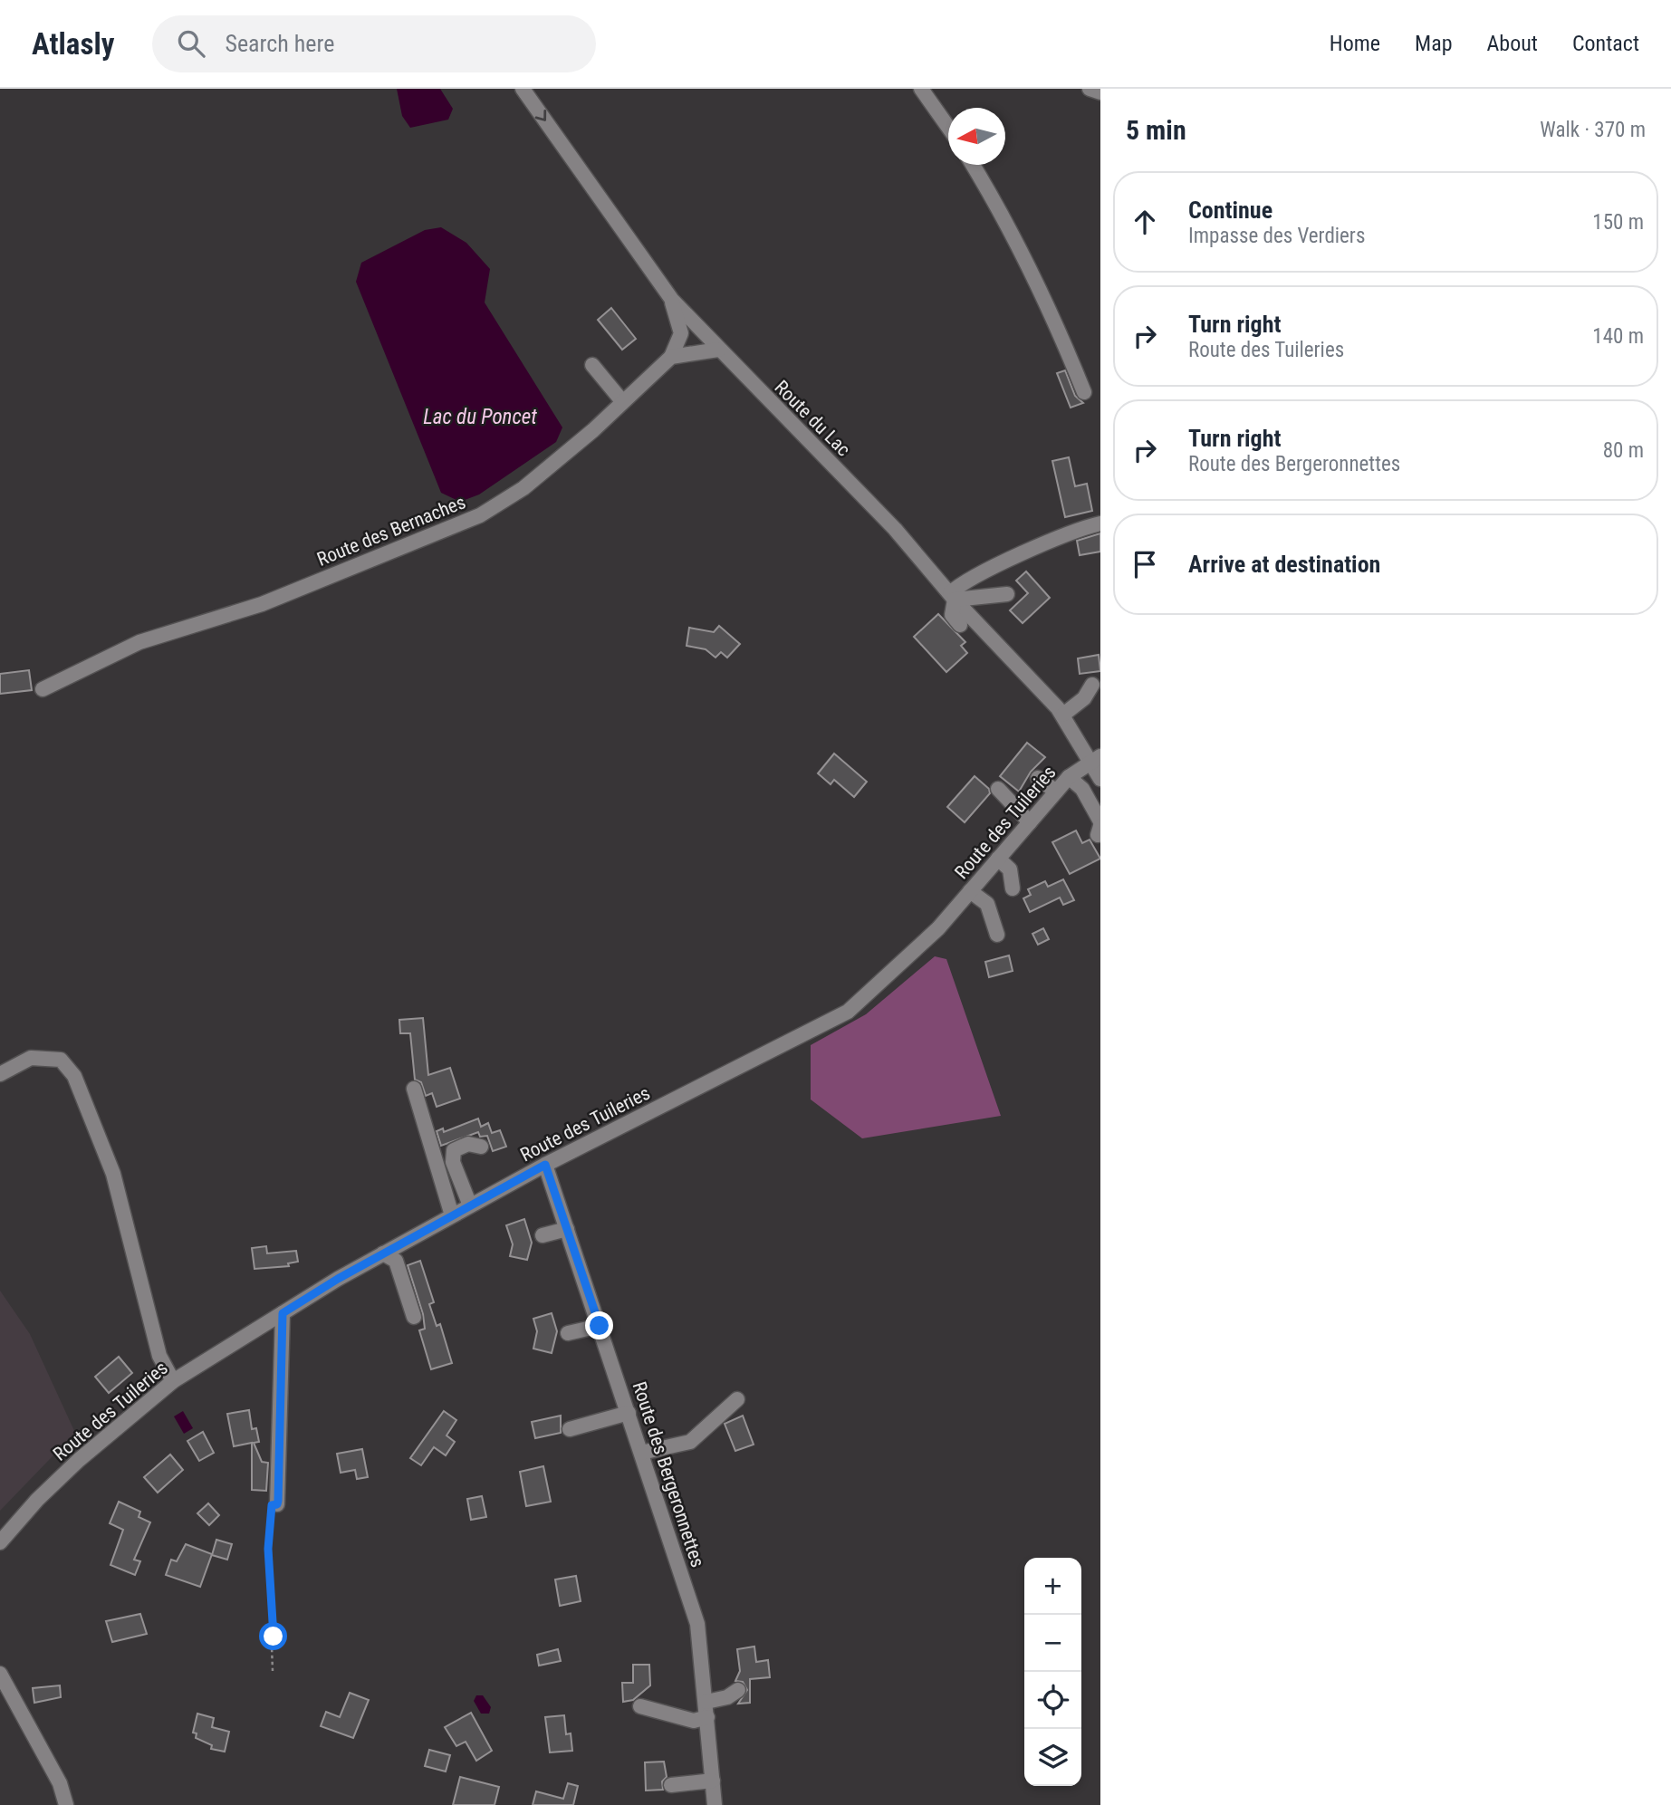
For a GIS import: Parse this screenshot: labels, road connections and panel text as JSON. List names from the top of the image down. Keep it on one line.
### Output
{"streets":{"street":["Route du Lac","Route des Bernaches","Route des Tuileries","Route des Bergeronnettes"]},"crossings":[["Route du Lac","Route des Tuileries"],["Route des Tuileries","Route des Bergeronnettes"]],"water":["Lac du Poncet"],"north":"left","page":{"header":"Atlasly","search":"Search here","nav":["Home","Map","About","Contact"],"heading":["5 min","Walk · 370 m"],"list":[["Continue","Impasse des Verdiers","150 m"],["Turn right","Route des Tuileries","140 m"],["Turn right","Route des Bergeronnettes","80 m"],"Arrive at destination"],"map_buttons":["+","−"]}}
